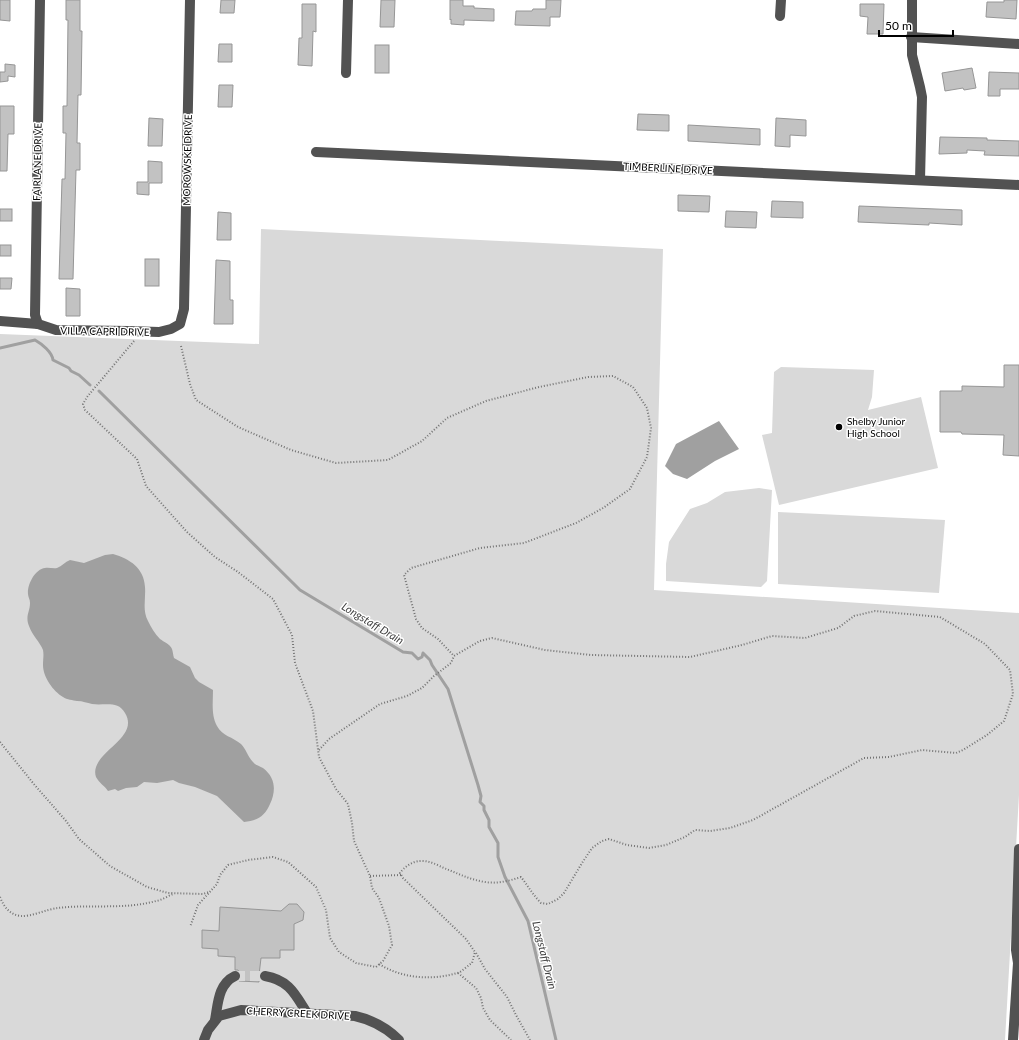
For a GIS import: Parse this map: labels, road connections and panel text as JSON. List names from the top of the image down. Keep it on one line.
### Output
{"streets":{"street":["MOROWSKE DRIVE","FAIRLANE DRIVE","TIMBERLINE DRIVE","VILLA CAPRI DRIVE","CHERRY CREEK DRIVE"]},"crossings":[["MOROWSKE DRIVE","VILLA CAPRI DRIVE"],["FAIRLANE DRIVE","VILLA CAPRI DRIVE"]],"water":["Longstaff Drain"],"places":["Shelby Junior High School"],"scale_bar":"50 m"}
